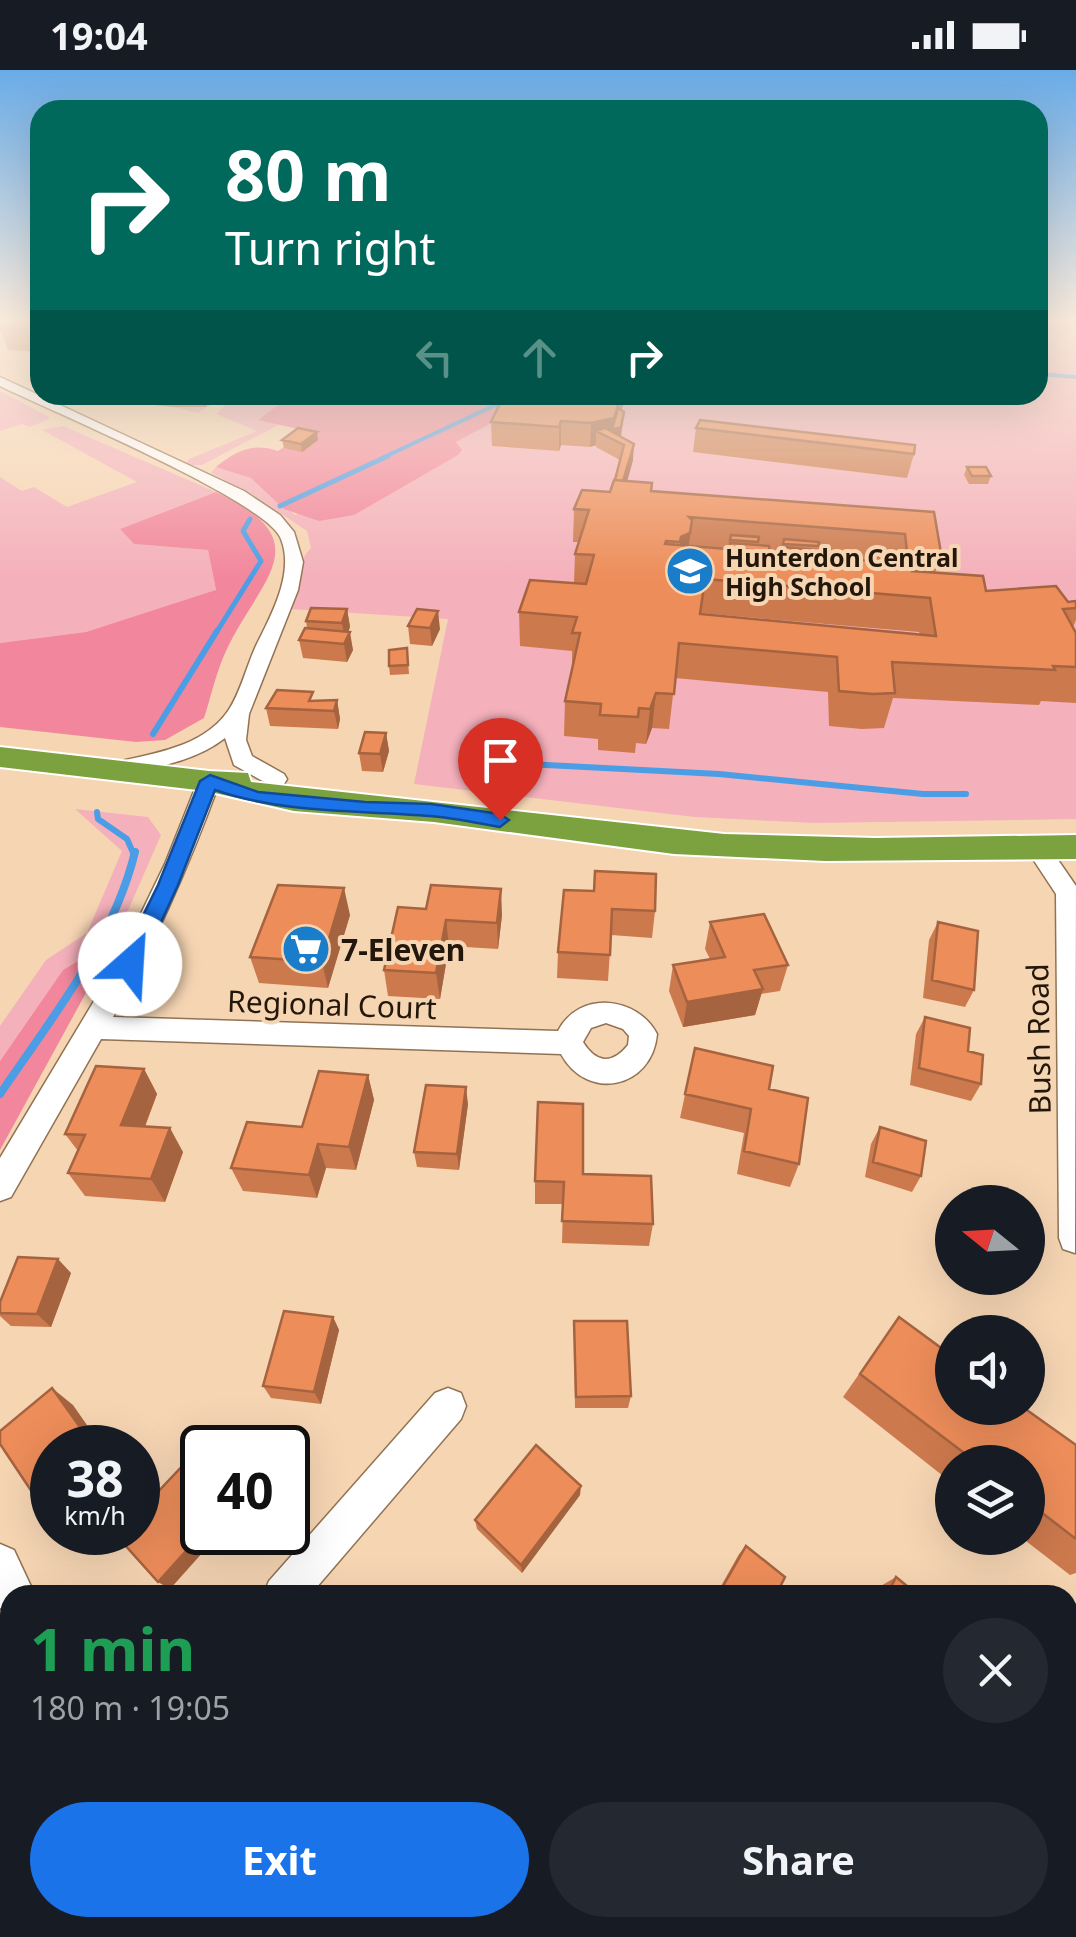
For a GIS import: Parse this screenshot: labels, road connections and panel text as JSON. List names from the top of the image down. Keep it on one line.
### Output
{"streets":{"street":["Regional Court","Bush Road"]},"places":{"school or university":["Hunterdon Central High School"],"supermarket":["7-Eleven"]},"north":"left","page":{"status":"19:04","turn":["80 m","Turn right"],"speed":"38 km/h","limit":"40","heading":["1 min","180 m · 19:05"],"buttons":["Exit","Share"]}}
